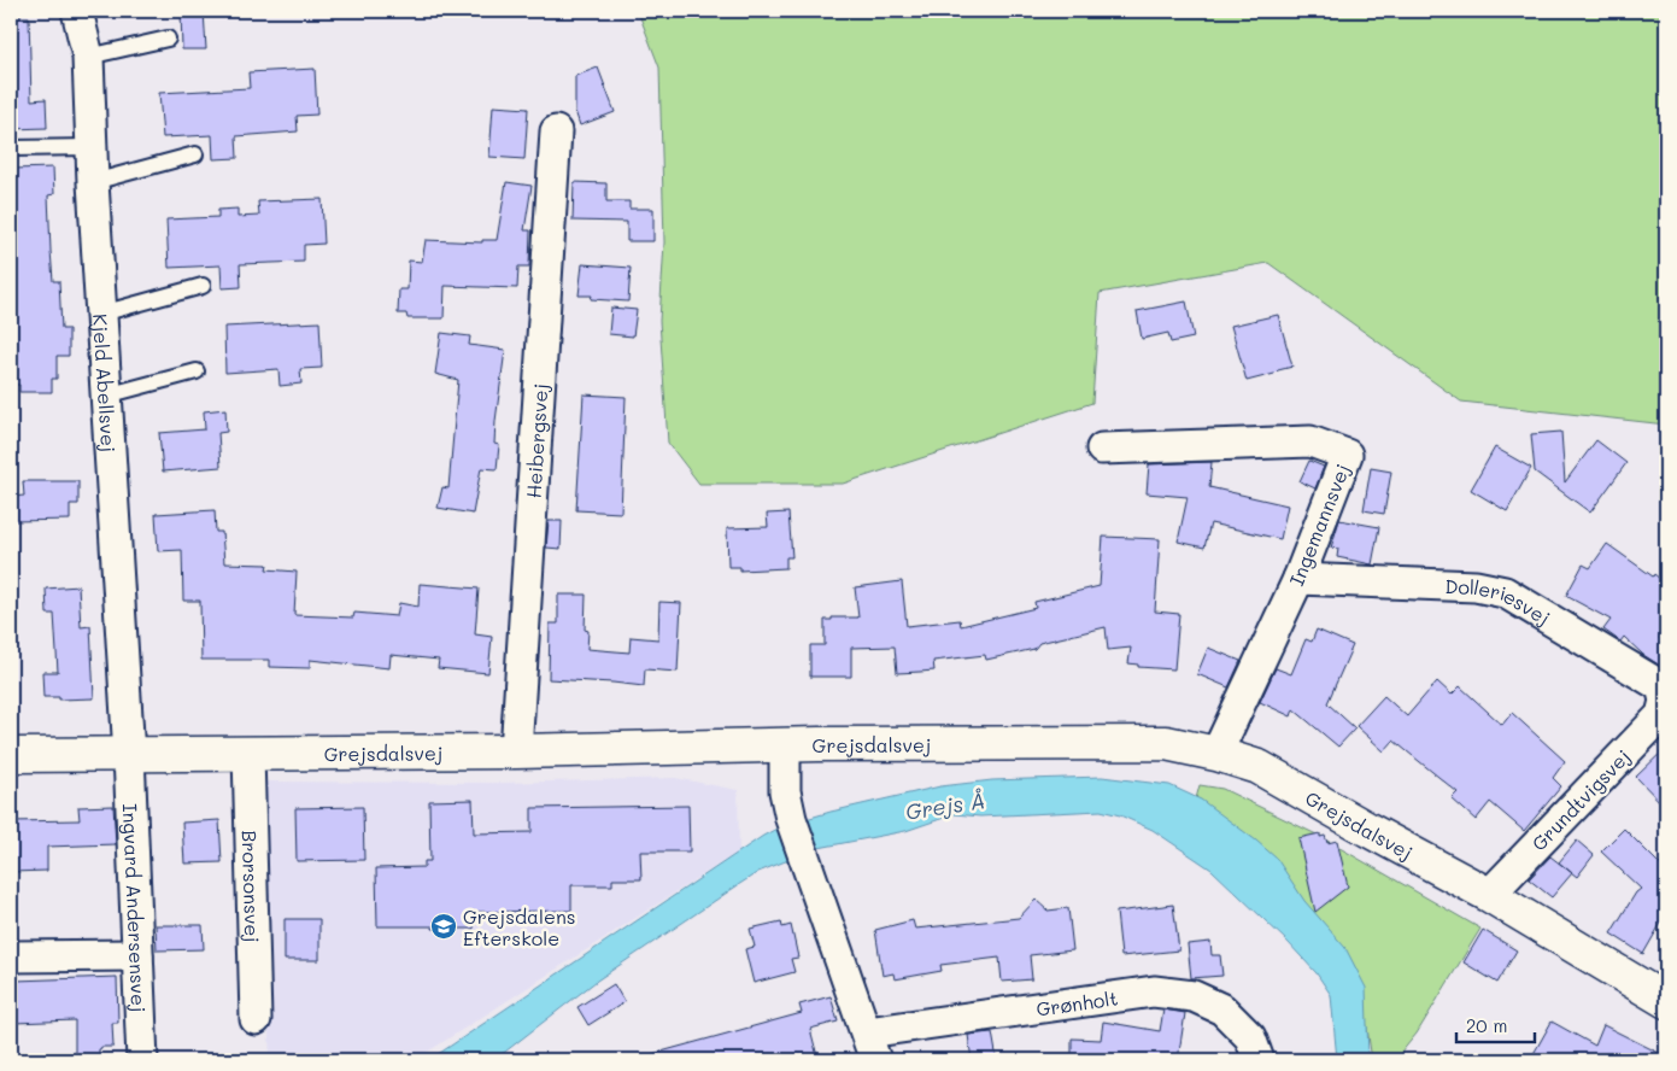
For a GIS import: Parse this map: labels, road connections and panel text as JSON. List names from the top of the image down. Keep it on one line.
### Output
{"streets":{"street":["Kjeld Abellsvej","Heibergsvej","Ingemannsvej","Dolleriesvej","Grejsdalsvej","Grundtvigsvej","Brorsonsvej","Ingvard Andersensvej","Grønholt"]},"crossings":[["Kjeld Abellsvej","Grejsdalsvej"],["Kjeld Abellsvej","Ingvard Andersensvej"],["Heibergsvej","Grejsdalsvej"],["Ingemannsvej","Dolleriesvej"],["Ingemannsvej","Grejsdalsvej"],["Dolleriesvej","Grundtvigsvej"],["Grejsdalsvej","Grundtvigsvej"],["Grejsdalsvej","Brorsonsvej"],["Grejsdalsvej","Ingvard Andersensvej"],["Grejsdalsvej","Grønholt"]],"water":["Grejs Å"],"places":{"school or university":["Grejsdalens Efterskole"]},"scale_bar":"20 m"}
